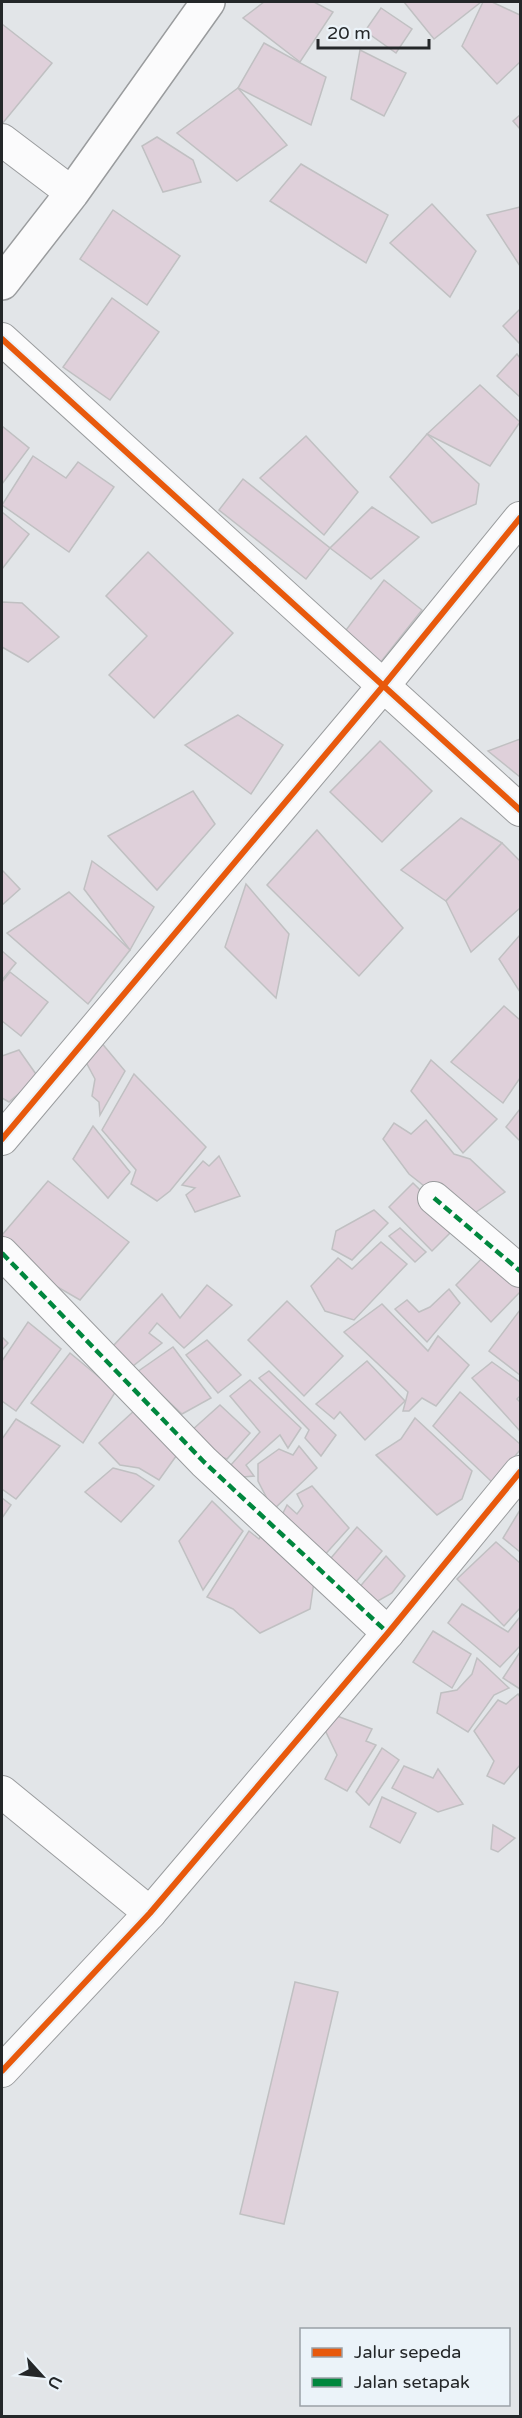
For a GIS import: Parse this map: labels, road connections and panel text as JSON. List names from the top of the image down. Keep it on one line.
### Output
{"legend":["Jalur sepeda","Jalan setapak"],"scale_bar":"20 m","north":"bottom right"}
